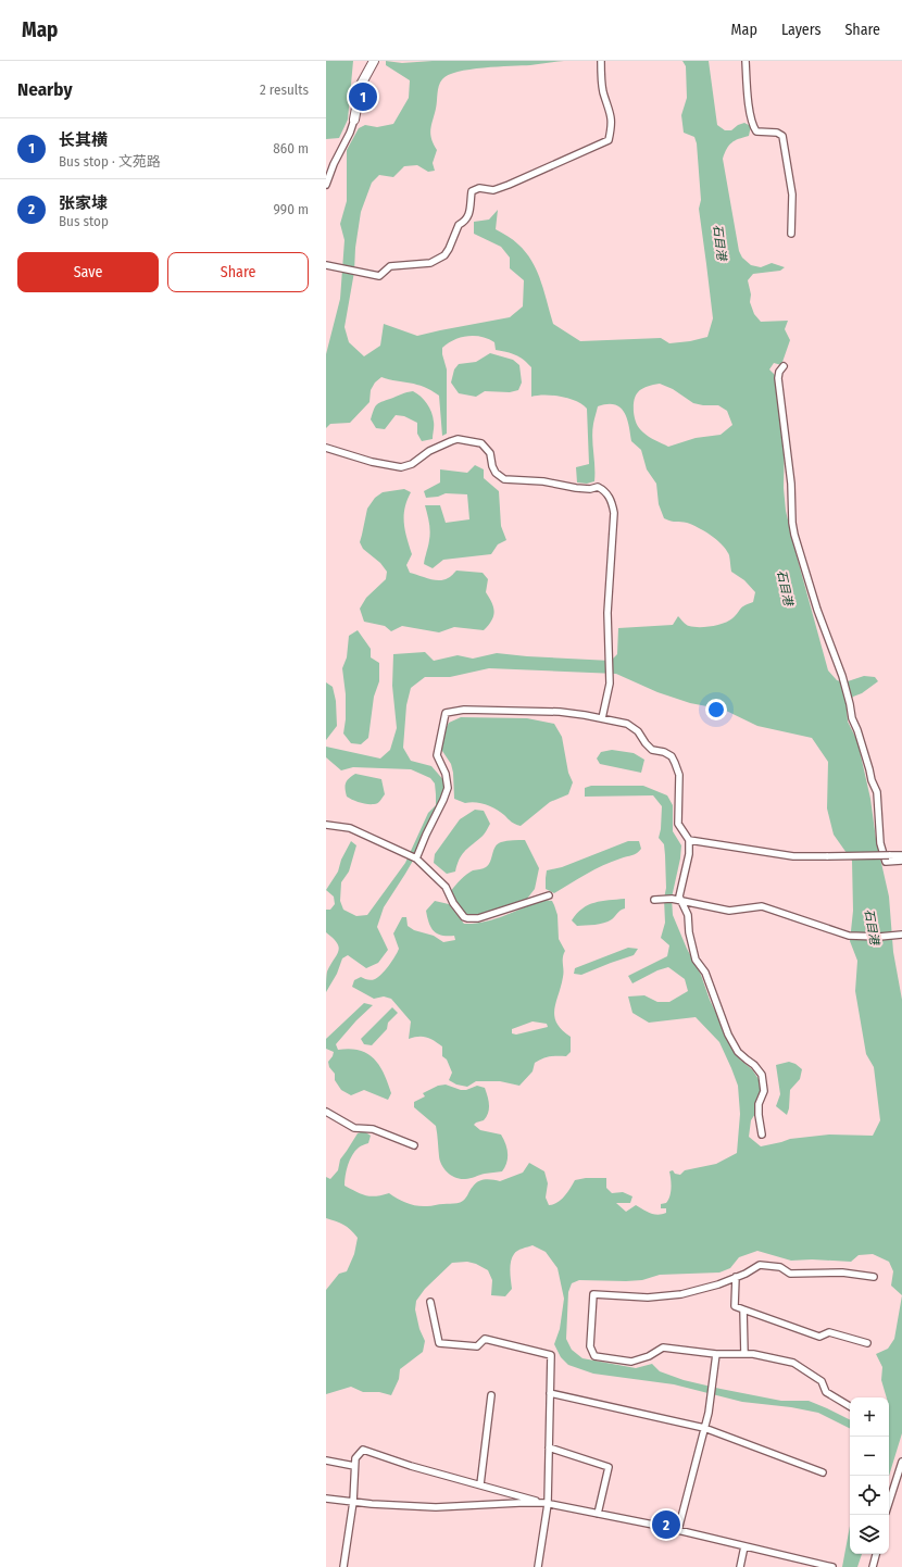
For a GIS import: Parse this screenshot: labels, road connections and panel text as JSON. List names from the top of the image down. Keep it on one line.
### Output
{"water":["石目港"],"page":{"header":"Map","nav":["Map","Layers","Share"],"heading":["Nearby","2 results"],"pins":["1","2"],"list":[{"mark":"1","name":"长其横","note":"Bus stop · 文苑路","value":"860 m"},{"mark":"2","name":"张家埭","note":"Bus stop","value":"990 m"}],"buttons":["Save","Share"],"map_buttons":["+","−"]}}
